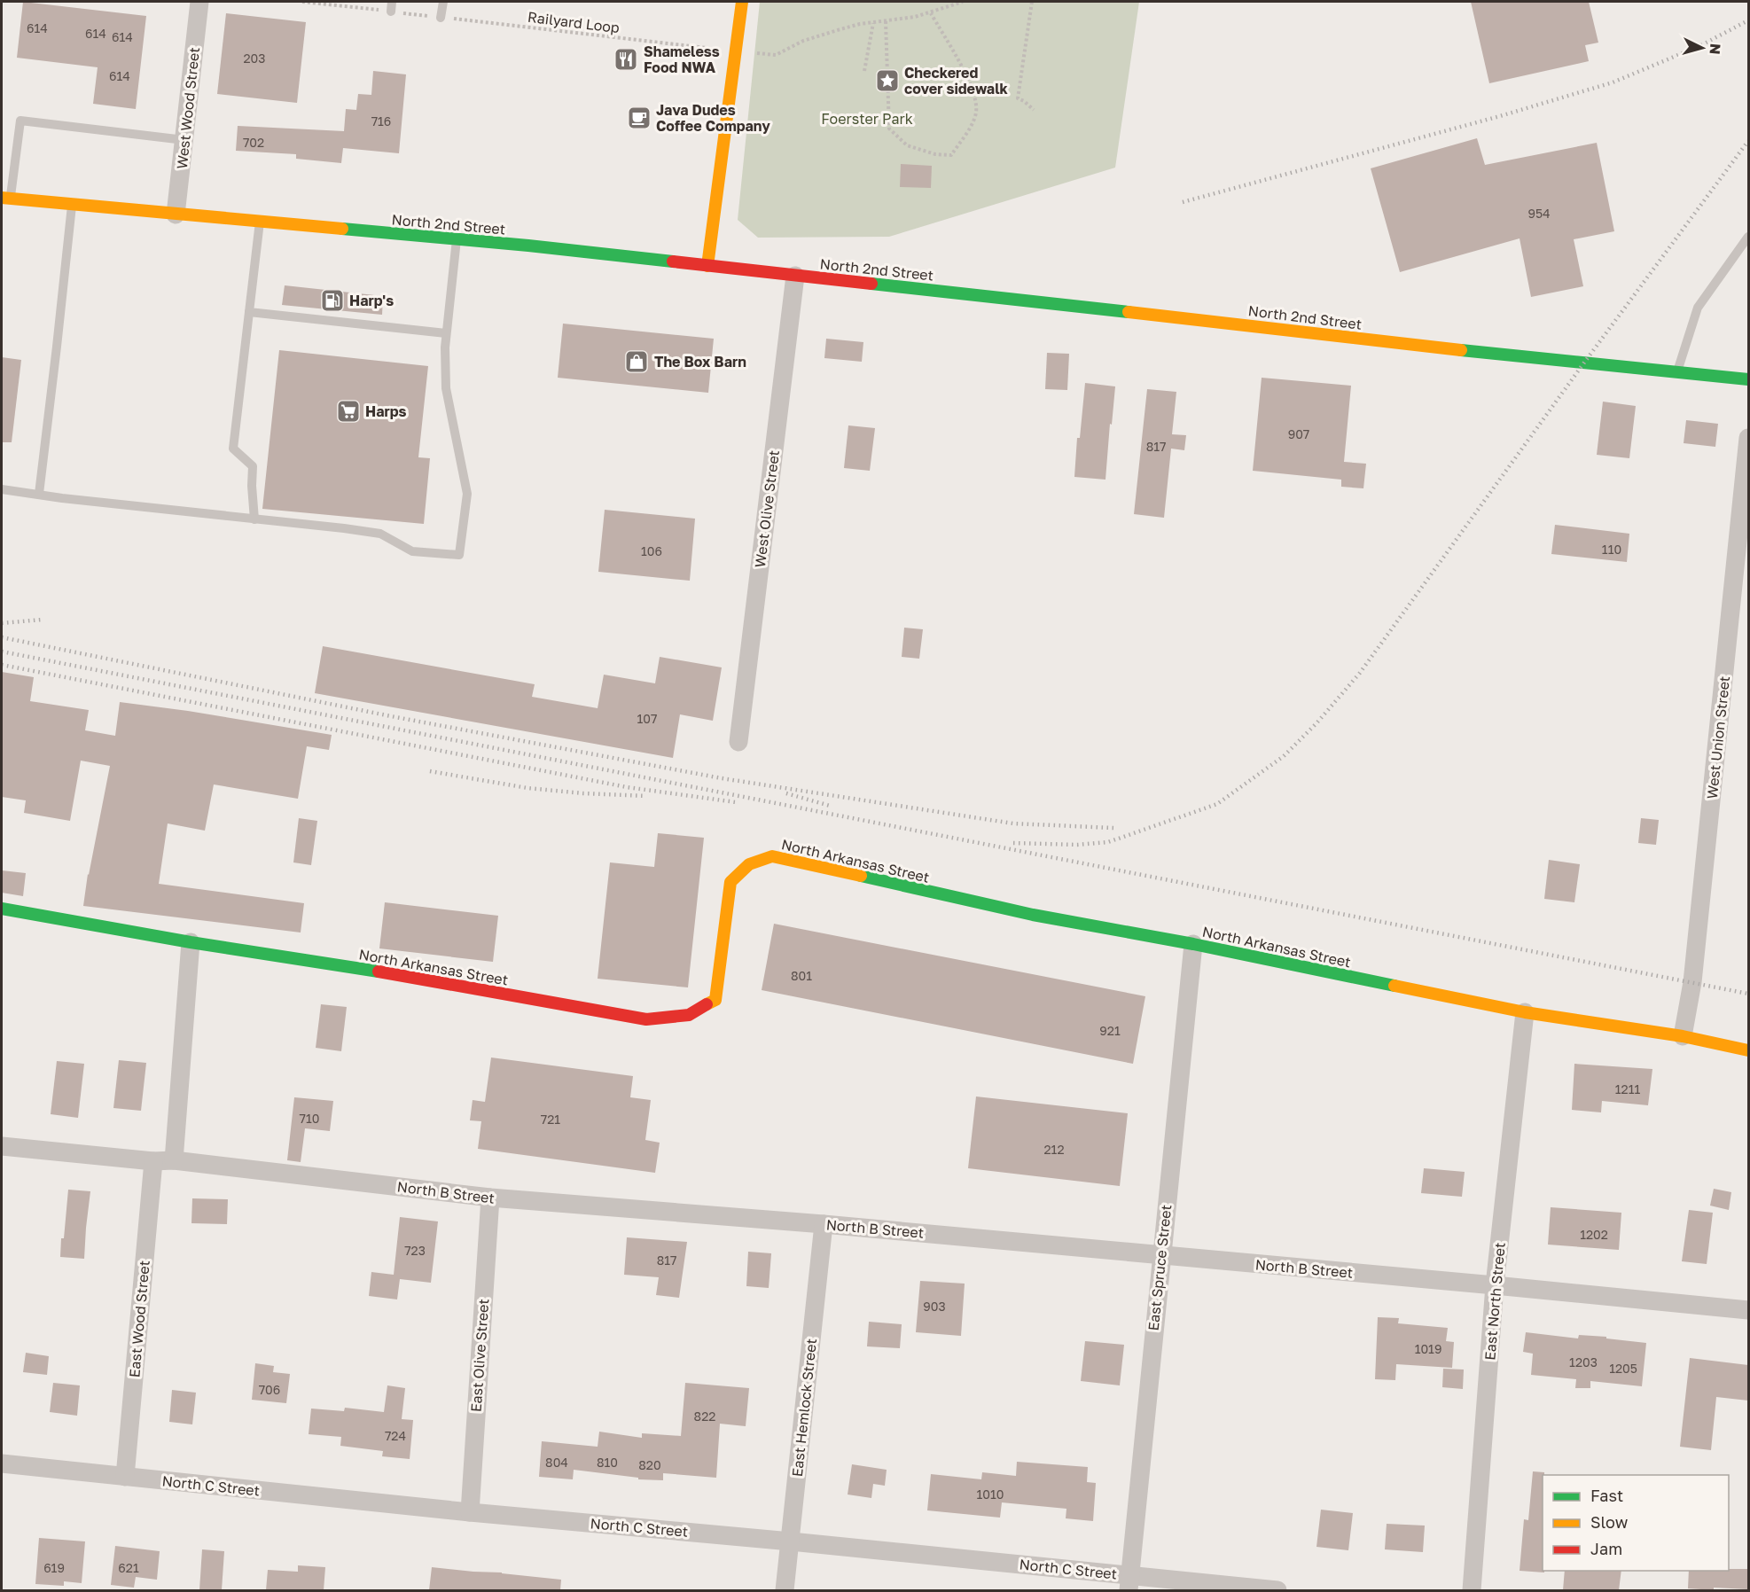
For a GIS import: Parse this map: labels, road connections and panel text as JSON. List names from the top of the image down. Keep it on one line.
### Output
{"streets":{"main road":["North 2nd Street","North Arkansas Street"],"street":["West Wood Street","West Olive Street","West Union Street","North B Street","East Spruce Street","East North Street","East Wood Street","East Olive Street","East Hemlock Street","North C Street"],"path":["Railyard Loop"]},"crossings":[["West Wood Street","North 2nd Street"],["North 2nd Street","West Olive Street"],["West Union Street","North Arkansas Street"],["North Arkansas Street","East Spruce Street"],["North Arkansas Street","East North Street"],["North B Street","East Spruce Street"],["North B Street","East North Street"],["North B Street","East Wood Street"],["North B Street","East Olive Street"],["North B Street","East Hemlock Street"],["East Spruce Street","North C Street"],["East Wood Street","North C Street"],["East Olive Street","North C Street"],["East Hemlock Street","North C Street"]],"parks":["Foerster Park"],"places":{"restaurant":["Shameless Food NWA"],"place":["Checkered cover sidewalk"],"cafe":["Java Dudes Coffee Company"],"fuel station":["Harp's"],"shop":["The Box Barn"],"supermarket":["Harps"]},"house_numbers":["614","614","614","203","614","716","702","954","907","817","110","106","107","801","921","1211","710","721","212","1202","723","817","903","1019","1203","1205","706","822","724","804","810","820","1010","619","621"],"legend":["Fast","Slow","Jam"],"north":"right"}
